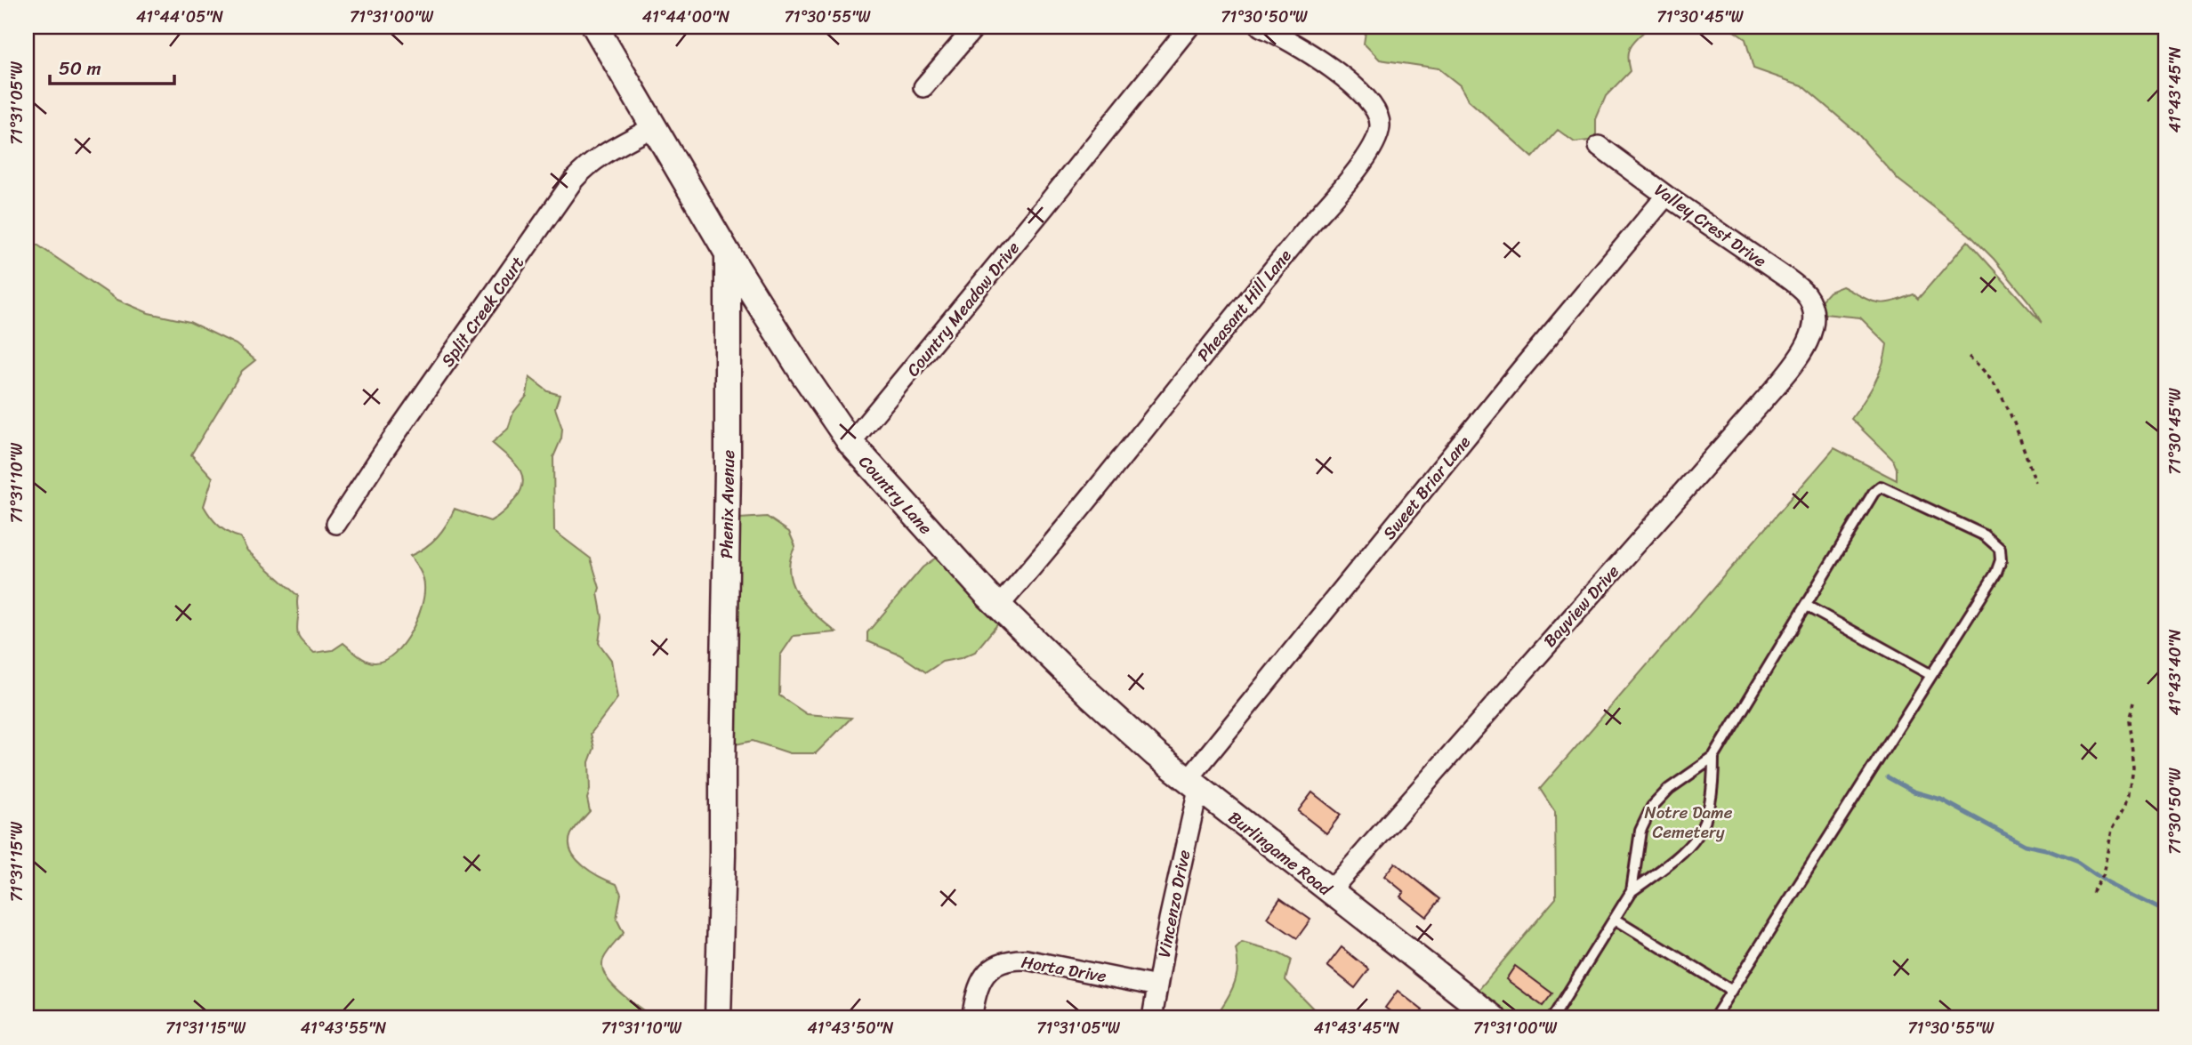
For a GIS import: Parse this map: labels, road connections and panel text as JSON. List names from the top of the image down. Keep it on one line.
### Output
{"streets":{"street":["Valley Crest Drive","Pheasant Hill Lane","Country Meadow Drive","Split Creek Court","Sweet Briar Lane","Country Lane","Phenix Avenue","Bayview Drive","Burlingame Road","Vincenzo Drive","Horta Drive"]},"crossings":[["Valley Crest Drive","Sweet Briar Lane"],["Valley Crest Drive","Bayview Drive"],["Pheasant Hill Lane","Country Lane"],["Country Meadow Drive","Country Lane"],["Split Creek Court","Phenix Avenue"],["Sweet Briar Lane","Burlingame Road"],["Sweet Briar Lane","Vincenzo Drive"],["Country Lane","Phenix Avenue"],["Country Lane","Burlingame Road"],["Bayview Drive","Burlingame Road"],["Burlingame Road","Vincenzo Drive"],["Vincenzo Drive","Horta Drive"]],"parks":["Notre Dame Cemetery"],"scale_bar":"50 m","coordinates":["41°44'05\"N","71°31'00\"W","41°44'00\"N","71°30'55\"W","71°30'50\"W","71°30'45\"W","41°43'45\"N","71°31'05\"W","71°31'10\"W","41°43'40\"N","71°31'15\"W","41°43'55\"N","41°43'50\"N"]}
